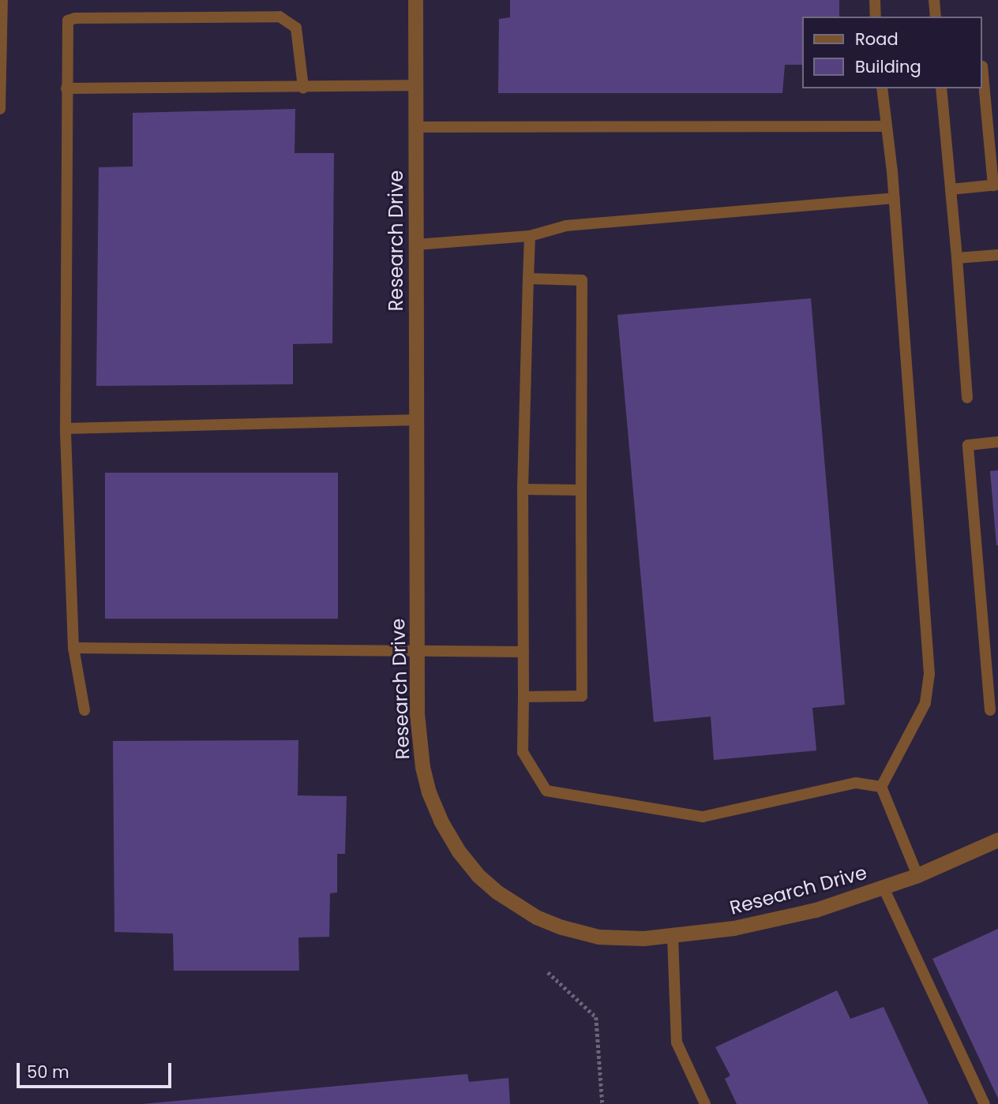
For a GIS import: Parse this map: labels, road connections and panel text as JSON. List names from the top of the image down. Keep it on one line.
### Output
{"streets":{"street":["Research Drive"]},"legend":["Road","Building"],"scale_bar":"50 m"}
